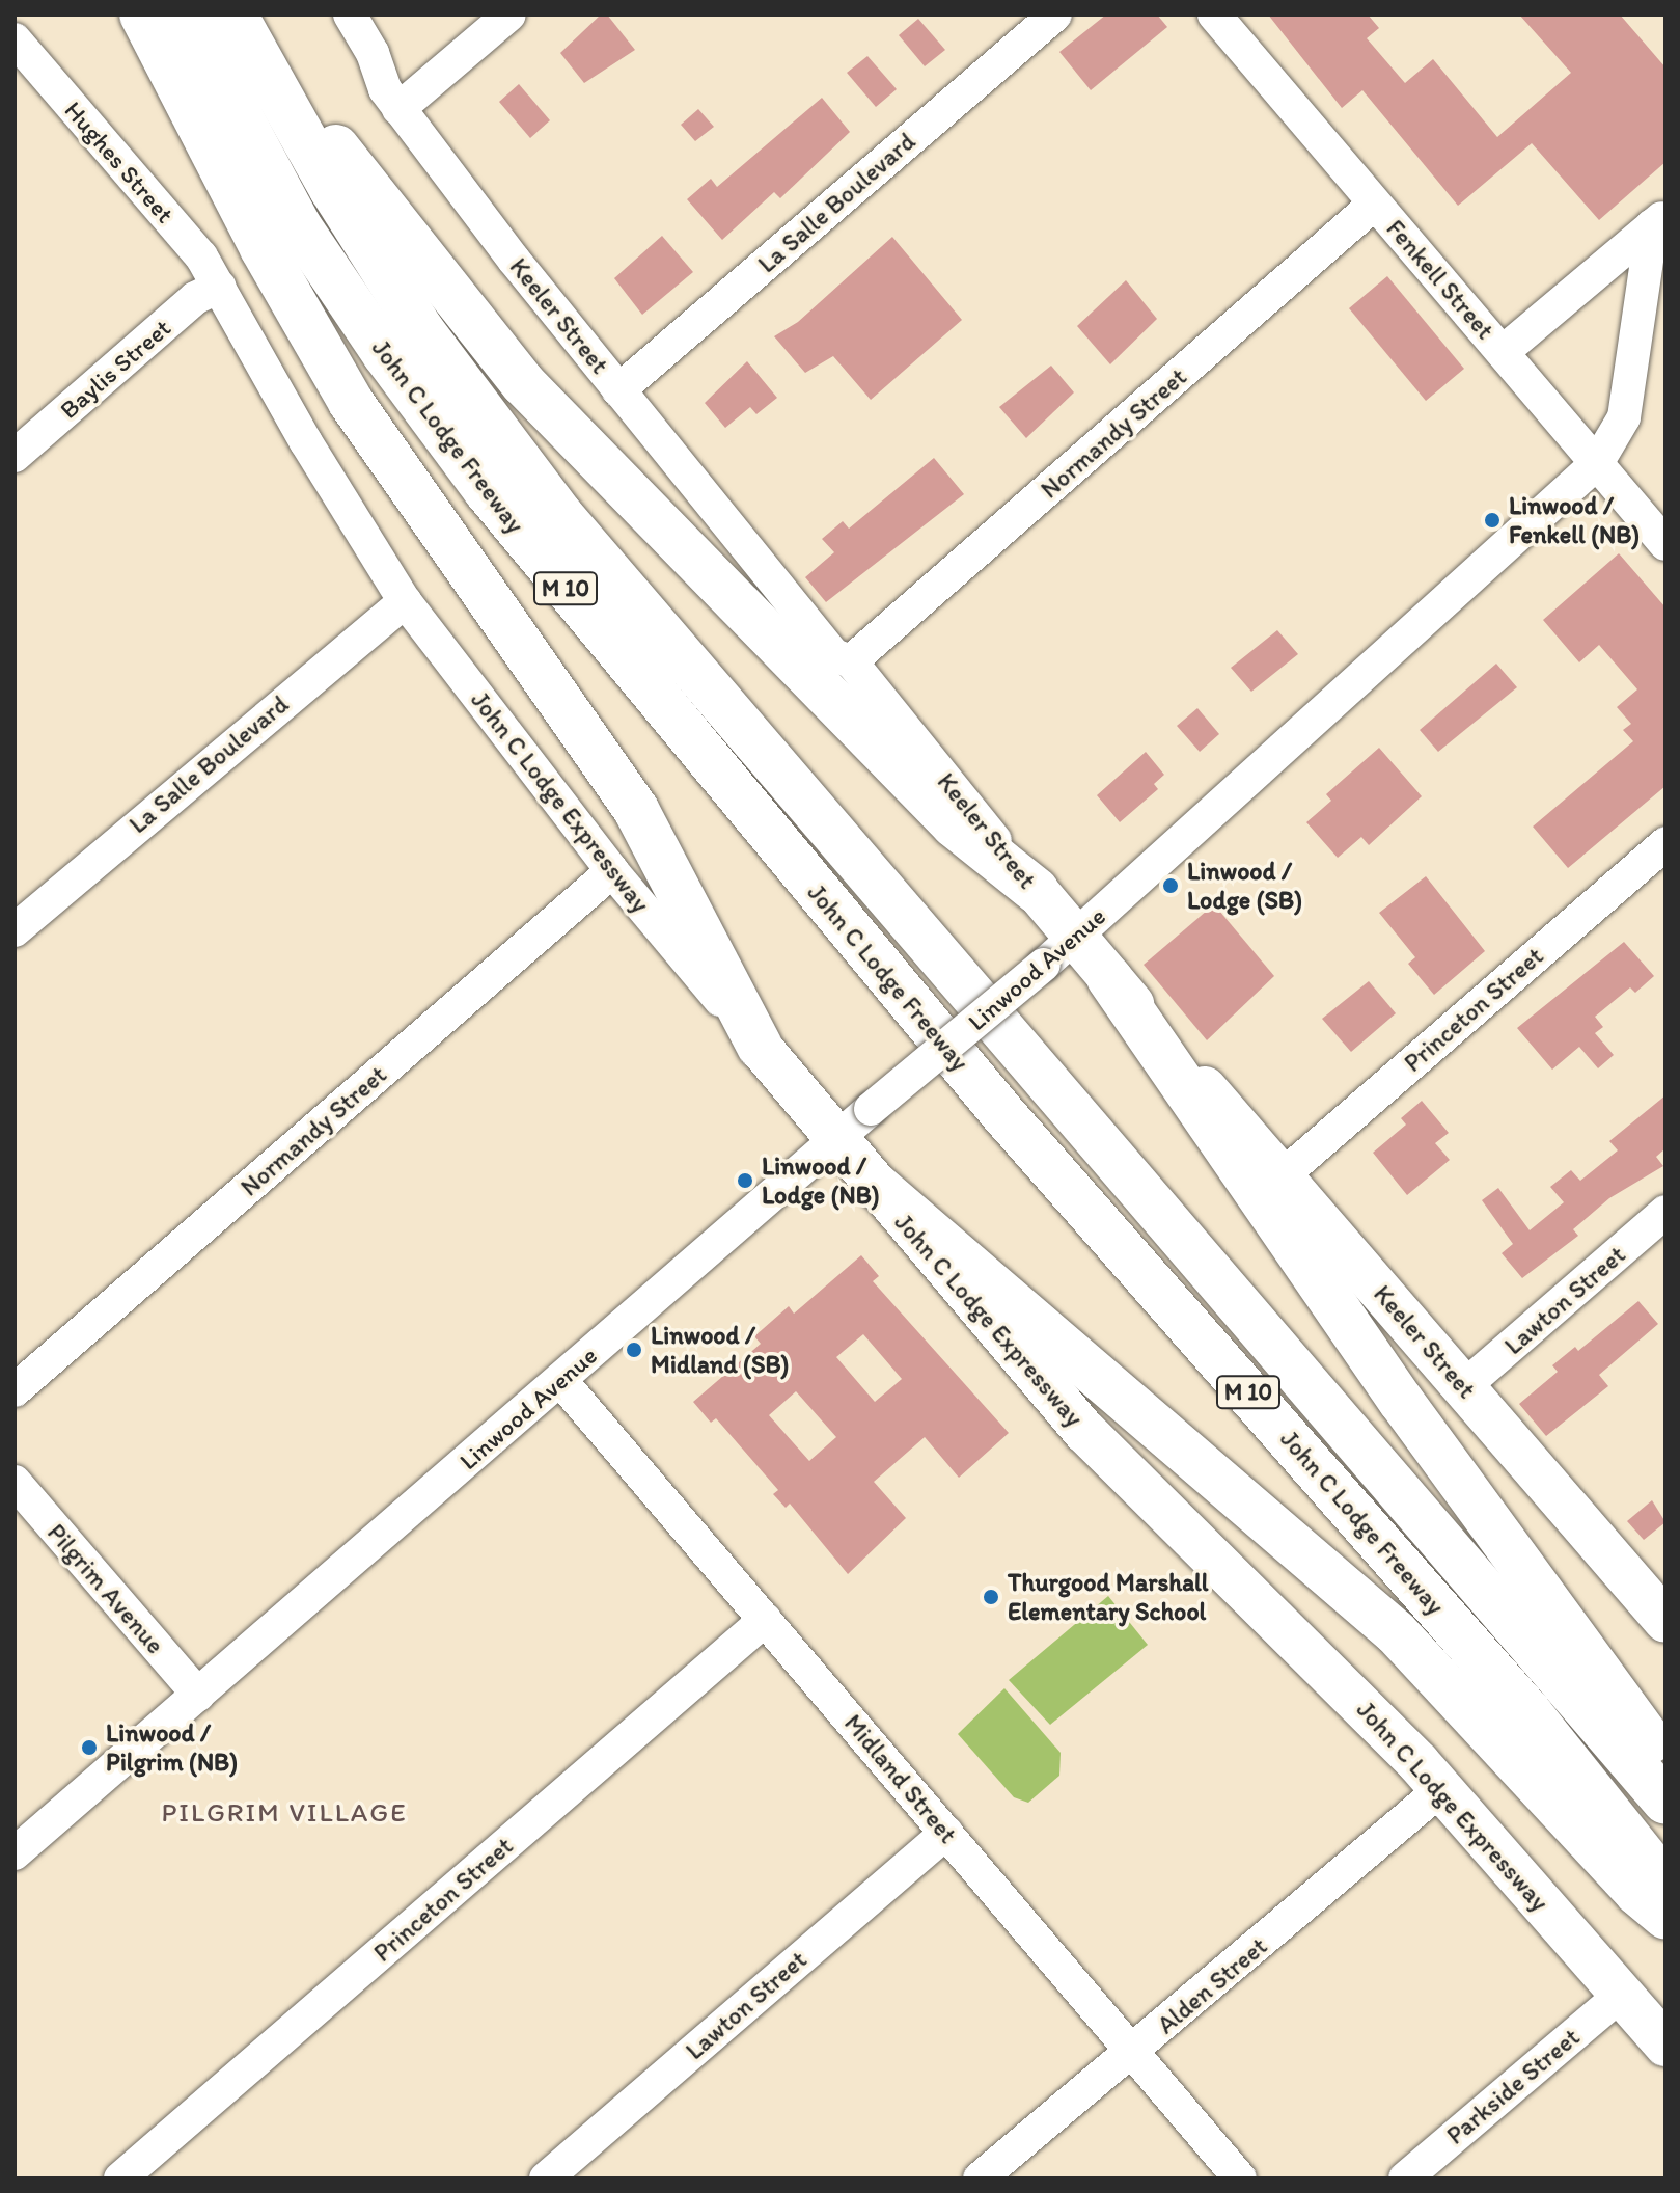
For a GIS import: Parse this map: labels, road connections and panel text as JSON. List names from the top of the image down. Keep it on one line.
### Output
{"streets":{"highway":["John C Lodge Freeway","M 10"],"main road":["Keeler Street","John C Lodge Expressway"],"street":["Hughes Street","La Salle Boulevard","Fenkell Street","Baylis Street","Normandy Street","Linwood Avenue","Princeton Street","Lawton Street","Pilgrim Avenue","Midland Street","Alden Street","Parkside Street"]},"crossings":[["Hughes Street","Baylis Street"],["Hughes Street","John C Lodge Expressway"],["La Salle Boulevard","Keeler Street"],["La Salle Boulevard","John C Lodge Expressway"],["Fenkell Street","Normandy Street"],["Fenkell Street","Linwood Avenue"],["Keeler Street","Normandy Street"],["Keeler Street","Linwood Avenue"],["Keeler Street","Princeton Street"],["Keeler Street","Lawton Street"],["Baylis Street","John C Lodge Expressway"],["Normandy Street","John C Lodge Expressway"],["John C Lodge Expressway","Linwood Avenue"],["John C Lodge Expressway","Alden Street"],["John C Lodge Expressway","Parkside Street"],["Linwood Avenue","Pilgrim Avenue"],["Linwood Avenue","Midland Street"],["Princeton Street","Midland Street"],["Lawton Street","Midland Street"],["Midland Street","Alden Street"]],"districts":["PILGRIM VILLAGE"],"places":["Linwood / Fenkell (NB)","Linwood / Lodge (SB)","Linwood / Lodge (NB)","Linwood / Midland (SB)","Thurgood Marshall Elementary School","Linwood / Pilgrim (NB)"]}
